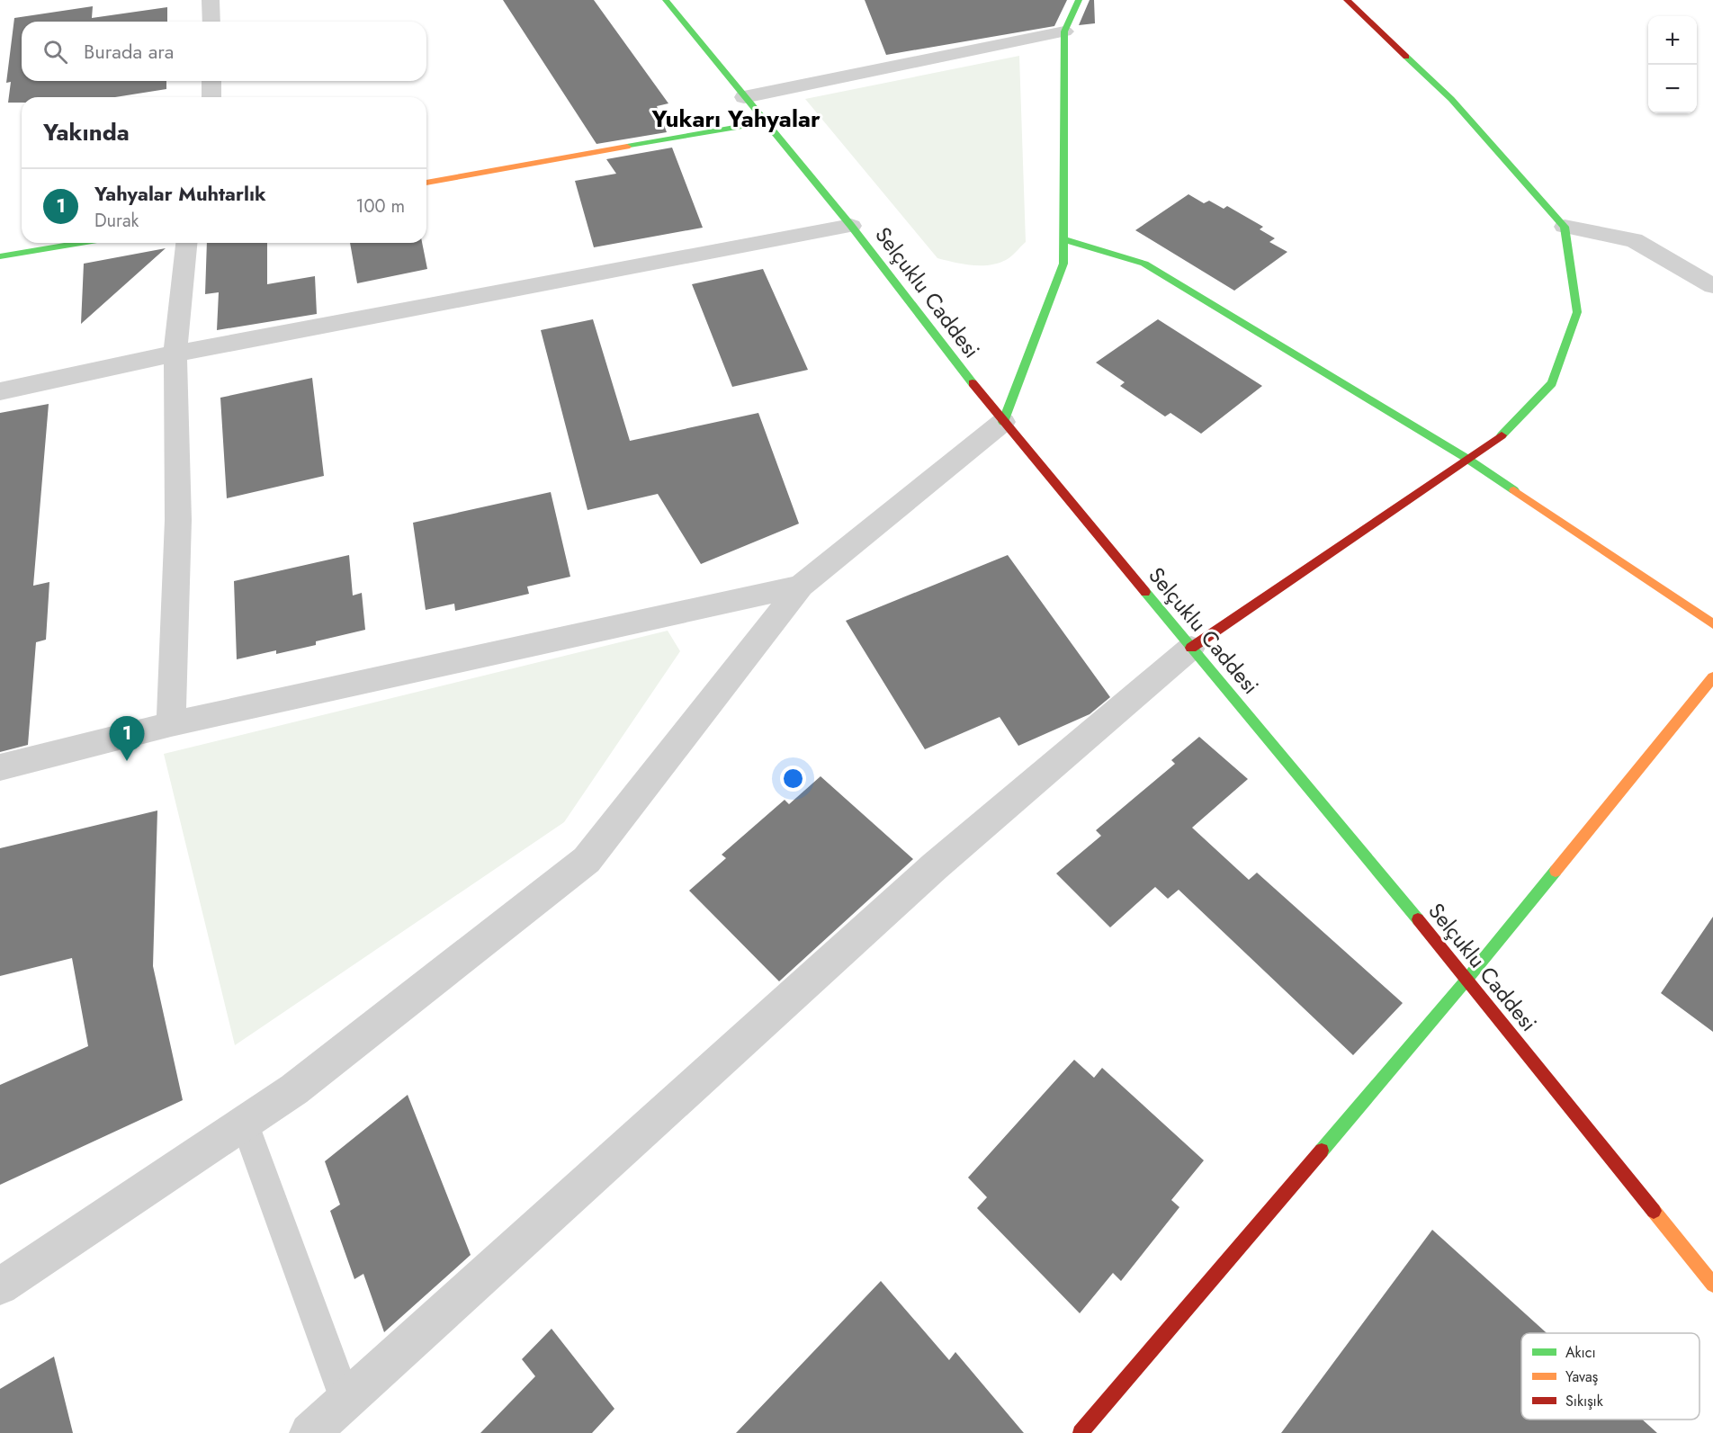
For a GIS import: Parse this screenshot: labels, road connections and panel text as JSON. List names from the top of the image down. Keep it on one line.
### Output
{"streets":{"street":["Selçuklu Caddesi"]},"districts":["Yukarı Yahyalar"],"legend":["Akıcı","Yavaş","Sıkışık"],"page":{"map_buttons":["+","−"],"search":"Burada ara","heading":"Yakında","list":[{"mark":"1","name":"Yahyalar Muhtarlık","note":"Durak","value":"100 m"}],"pins":"1"}}
